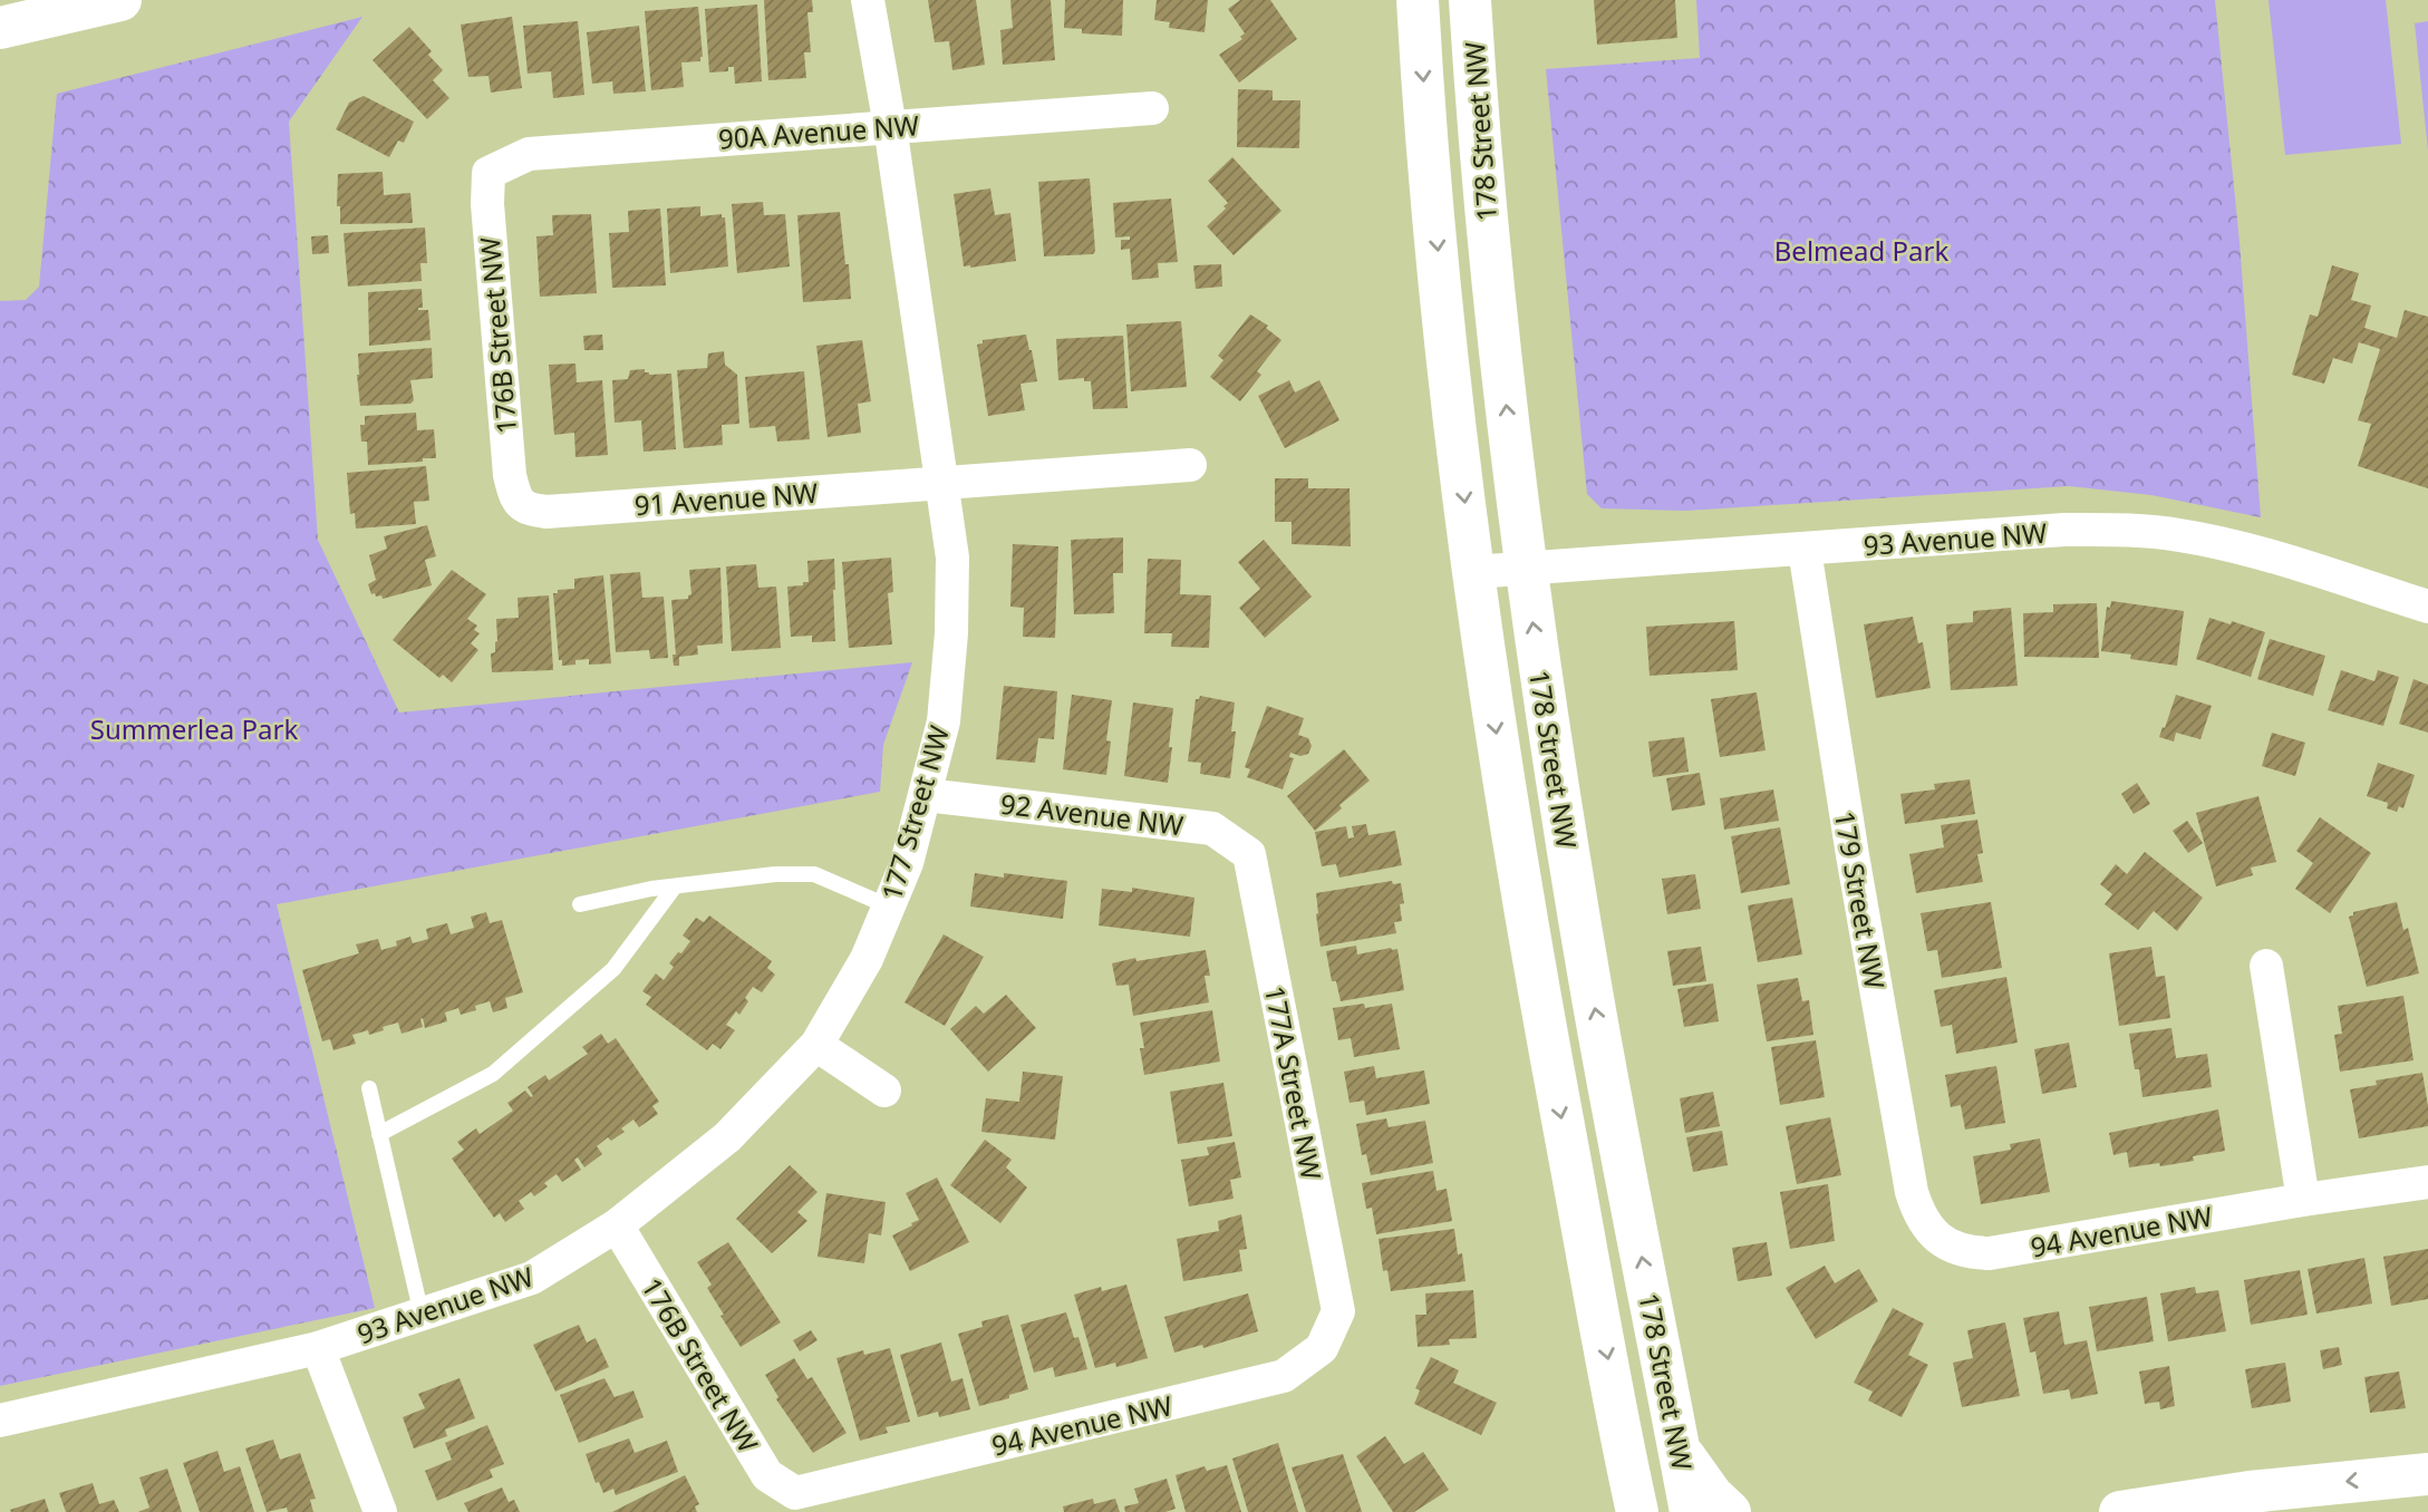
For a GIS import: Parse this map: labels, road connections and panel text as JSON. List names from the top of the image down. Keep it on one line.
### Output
{"streets":{"main road":["178 Street NW"],"street":["90A Avenue NW","176B Street NW","91 Avenue NW","93 Avenue NW","177 Street NW","92 Avenue NW","179 Street NW","177A Street NW","94 Avenue NW"]},"crossings":[["90A Avenue NW","176B Street NW"],["90A Avenue NW","177 Street NW"],["178 Street NW","93 Avenue NW"],["176B Street NW","91 Avenue NW"],["176B Street NW","93 Avenue NW"],["176B Street NW","94 Avenue NW"],["91 Avenue NW","177 Street NW"],["93 Avenue NW","177 Street NW"],["93 Avenue NW","179 Street NW"],["177 Street NW","92 Avenue NW"],["92 Avenue NW","177A Street NW"],["179 Street NW","94 Avenue NW"],["177A Street NW","94 Avenue NW"]],"parks":["Belmead Park","Summerlea Park"]}
